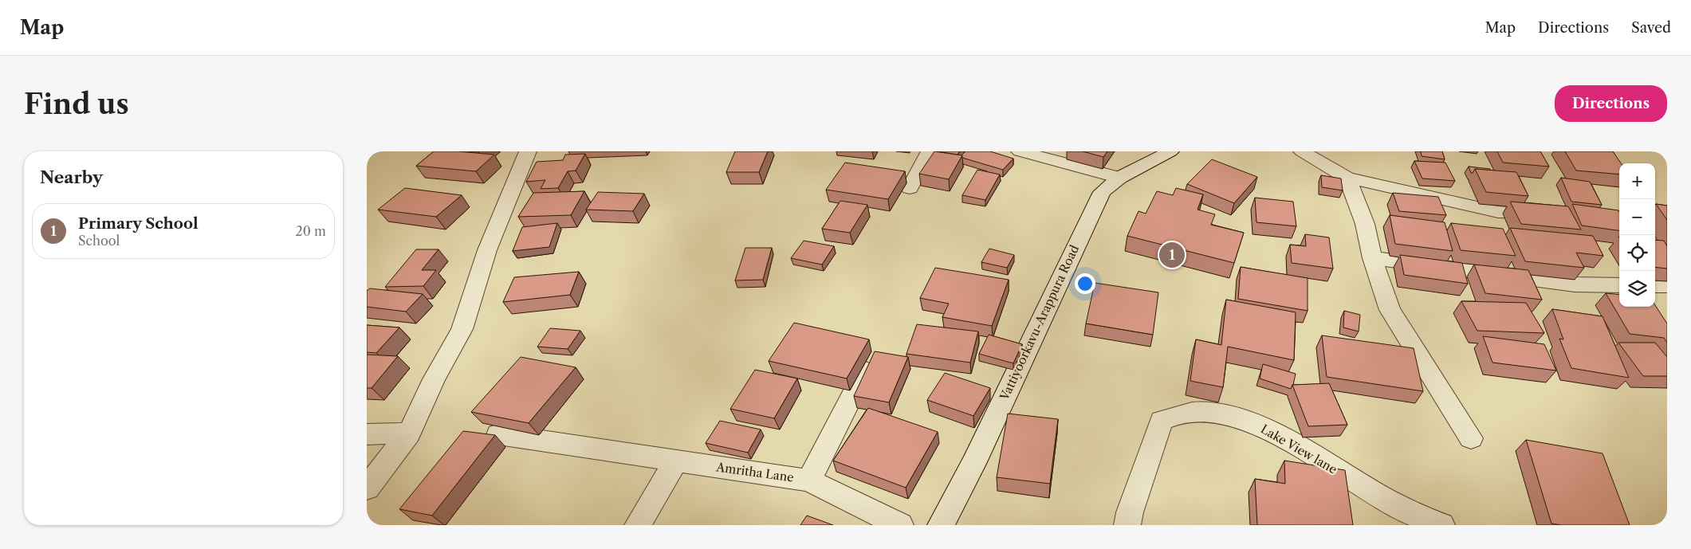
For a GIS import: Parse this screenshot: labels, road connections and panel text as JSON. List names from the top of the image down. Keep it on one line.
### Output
{"streets":{"street":["Vattiyoorkavu-Arappura Road","Lake View lane","Amritha Lane"]},"page":{"header":"Map","nav":["Map","Directions","Saved"],"buttons":"Directions","title":"Find us","heading":"Nearby","map_buttons":["+","−"],"list":[{"mark":"1","name":"Primary School","note":"School","value":"20 m"}],"pins":"1"}}
